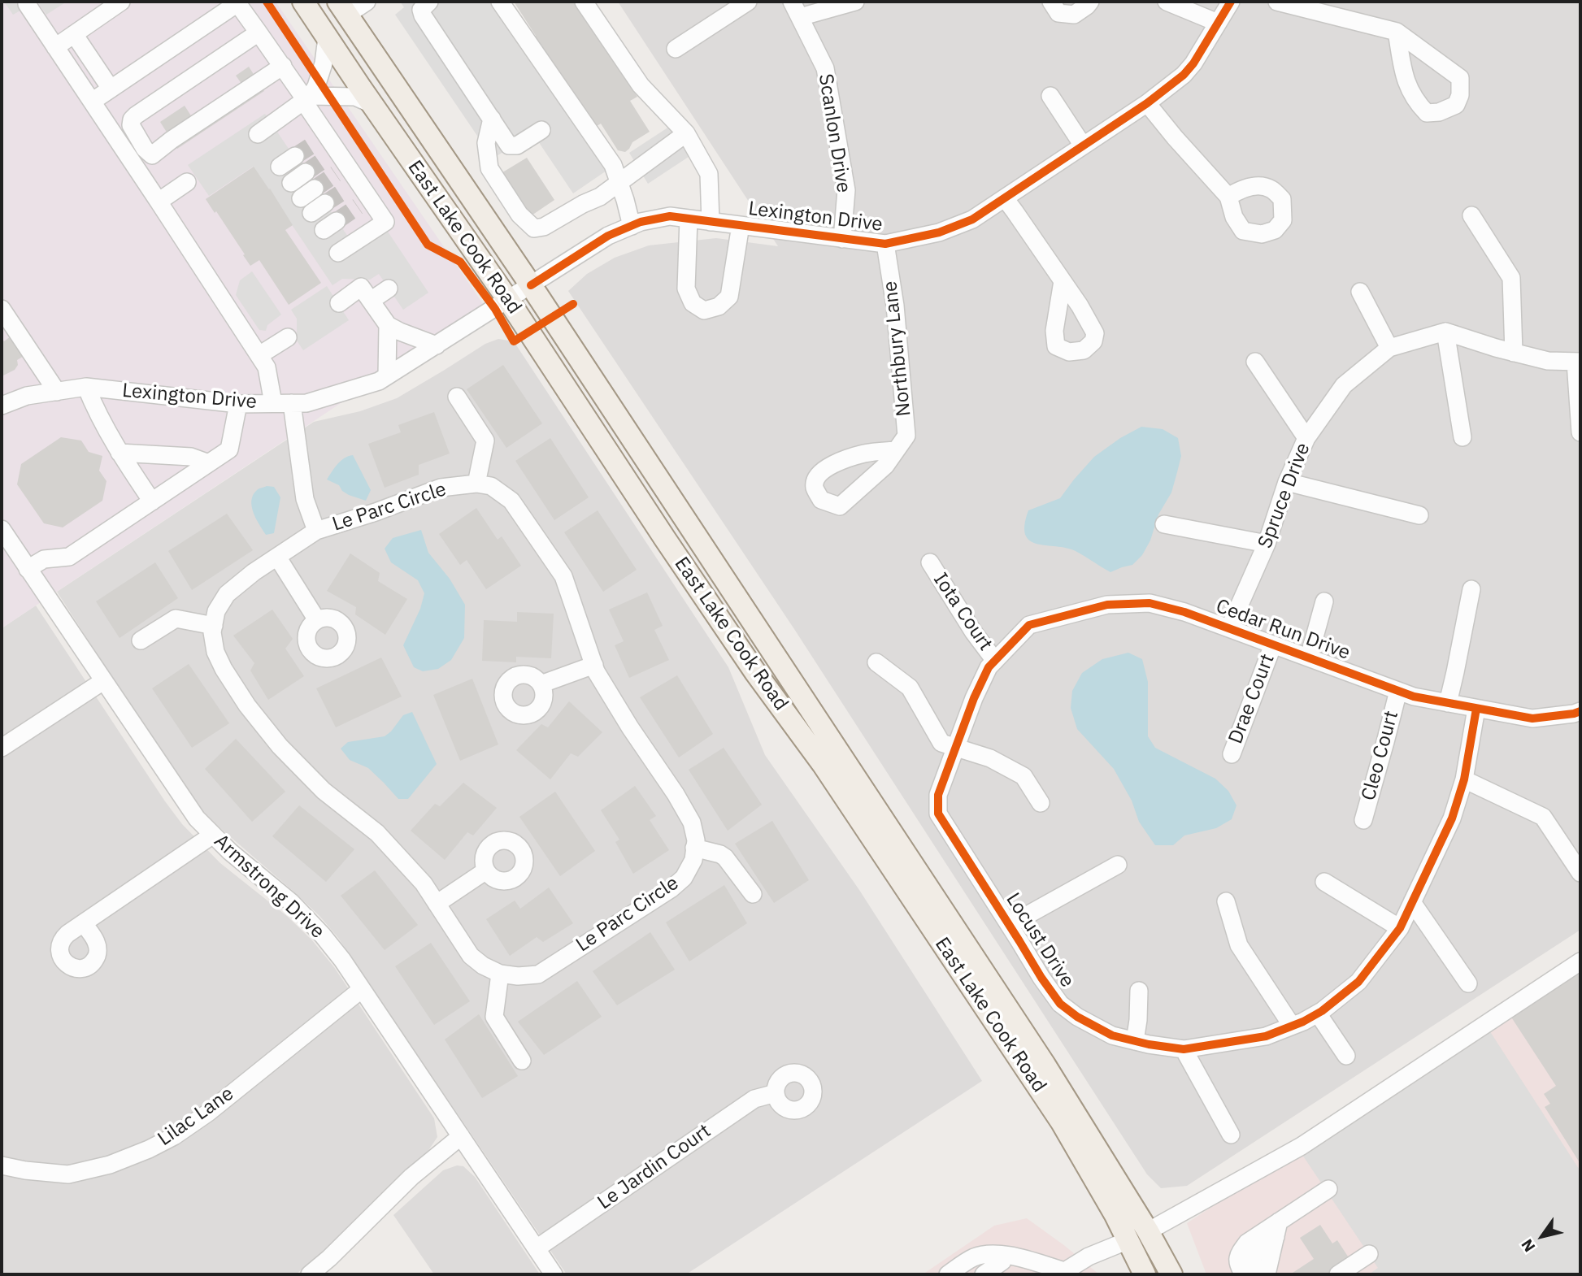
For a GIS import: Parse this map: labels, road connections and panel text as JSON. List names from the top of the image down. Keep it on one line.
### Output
{"streets":{"main road":["East Lake Cook Road"],"street":["Scanlon Drive","Lexington Drive","Northbury Lane","Spruce Drive","Le Parc Circle","Iota Court","Cedar Run Drive","Drae Court","Cleo Court","Armstrong Drive","Locust Drive","Lilac Lane","Le Jardin Court"]},"crossings":[["Scanlon Drive","Lexington Drive"],["Lexington Drive","East Lake Cook Road"],["Lexington Drive","Northbury Lane"],["Lexington Drive","Le Parc Circle"],["Spruce Drive","Cedar Run Drive"],["Iota Court","Cedar Run Drive"],["Iota Court","Locust Drive"],["Cedar Run Drive","Drae Court"],["Cedar Run Drive","Cleo Court"],["Cedar Run Drive","Locust Drive"],["Armstrong Drive","Lilac Lane"],["Armstrong Drive","Le Jardin Court"]],"north":"bottom left"}
